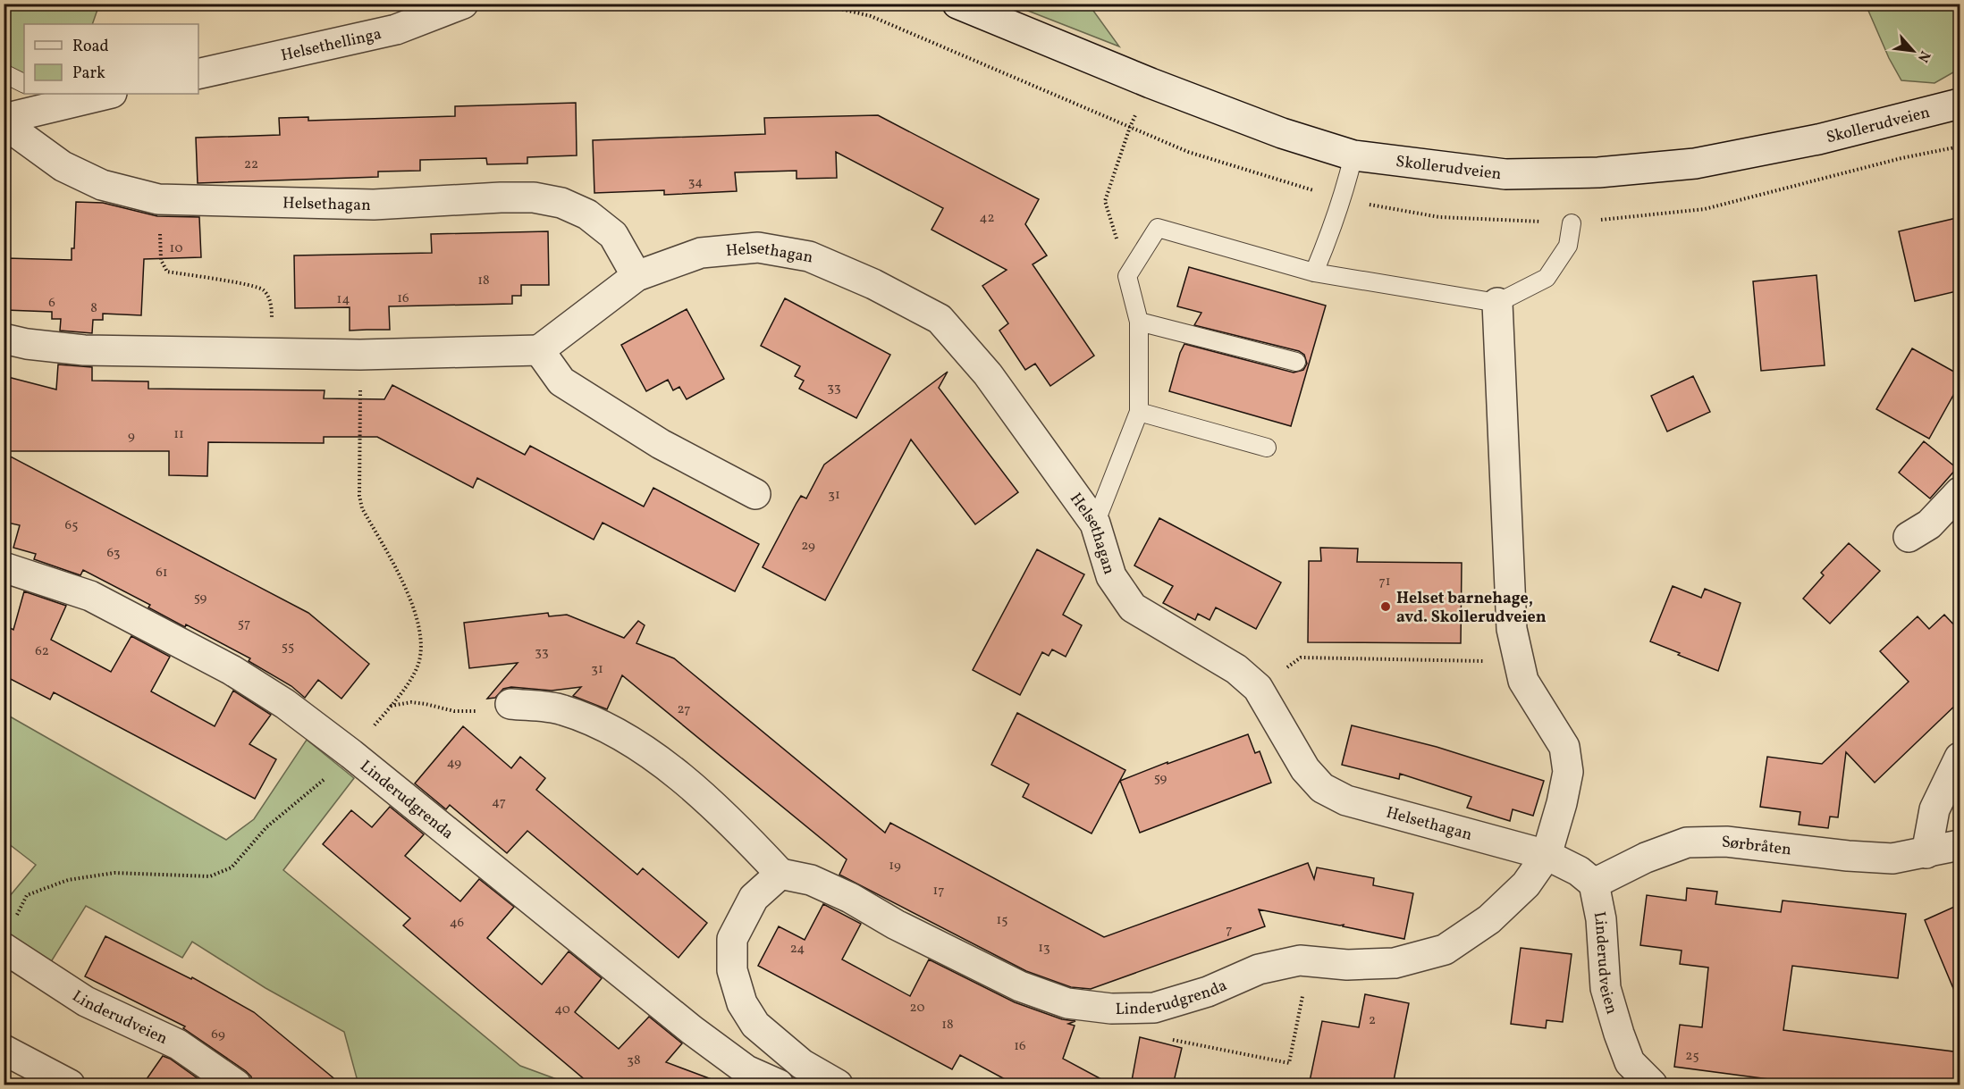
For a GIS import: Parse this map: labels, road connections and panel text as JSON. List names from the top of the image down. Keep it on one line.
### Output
{"streets":{"street":["Helsethellinga","Skollerudveien","Helsethagan","Linderudgrenda","Sørbråten","Linderudveien"]},"crossings":[["Helsethagan","Linderudgrenda"],["Sørbråten","Linderudveien"]],"places":["Helset barnehage, avd. Skollerudveien"],"house_numbers":["22","34","42","10","18","16","14","6","8","33","11","9","31","65","29","63","61","71","59","57","55","62","33","31","27","49","59","47","19","17","15","46","7","13","24","20","40","2","18","69","16","25","38"],"legend":["Road","Park"],"north":"bottom right"}
